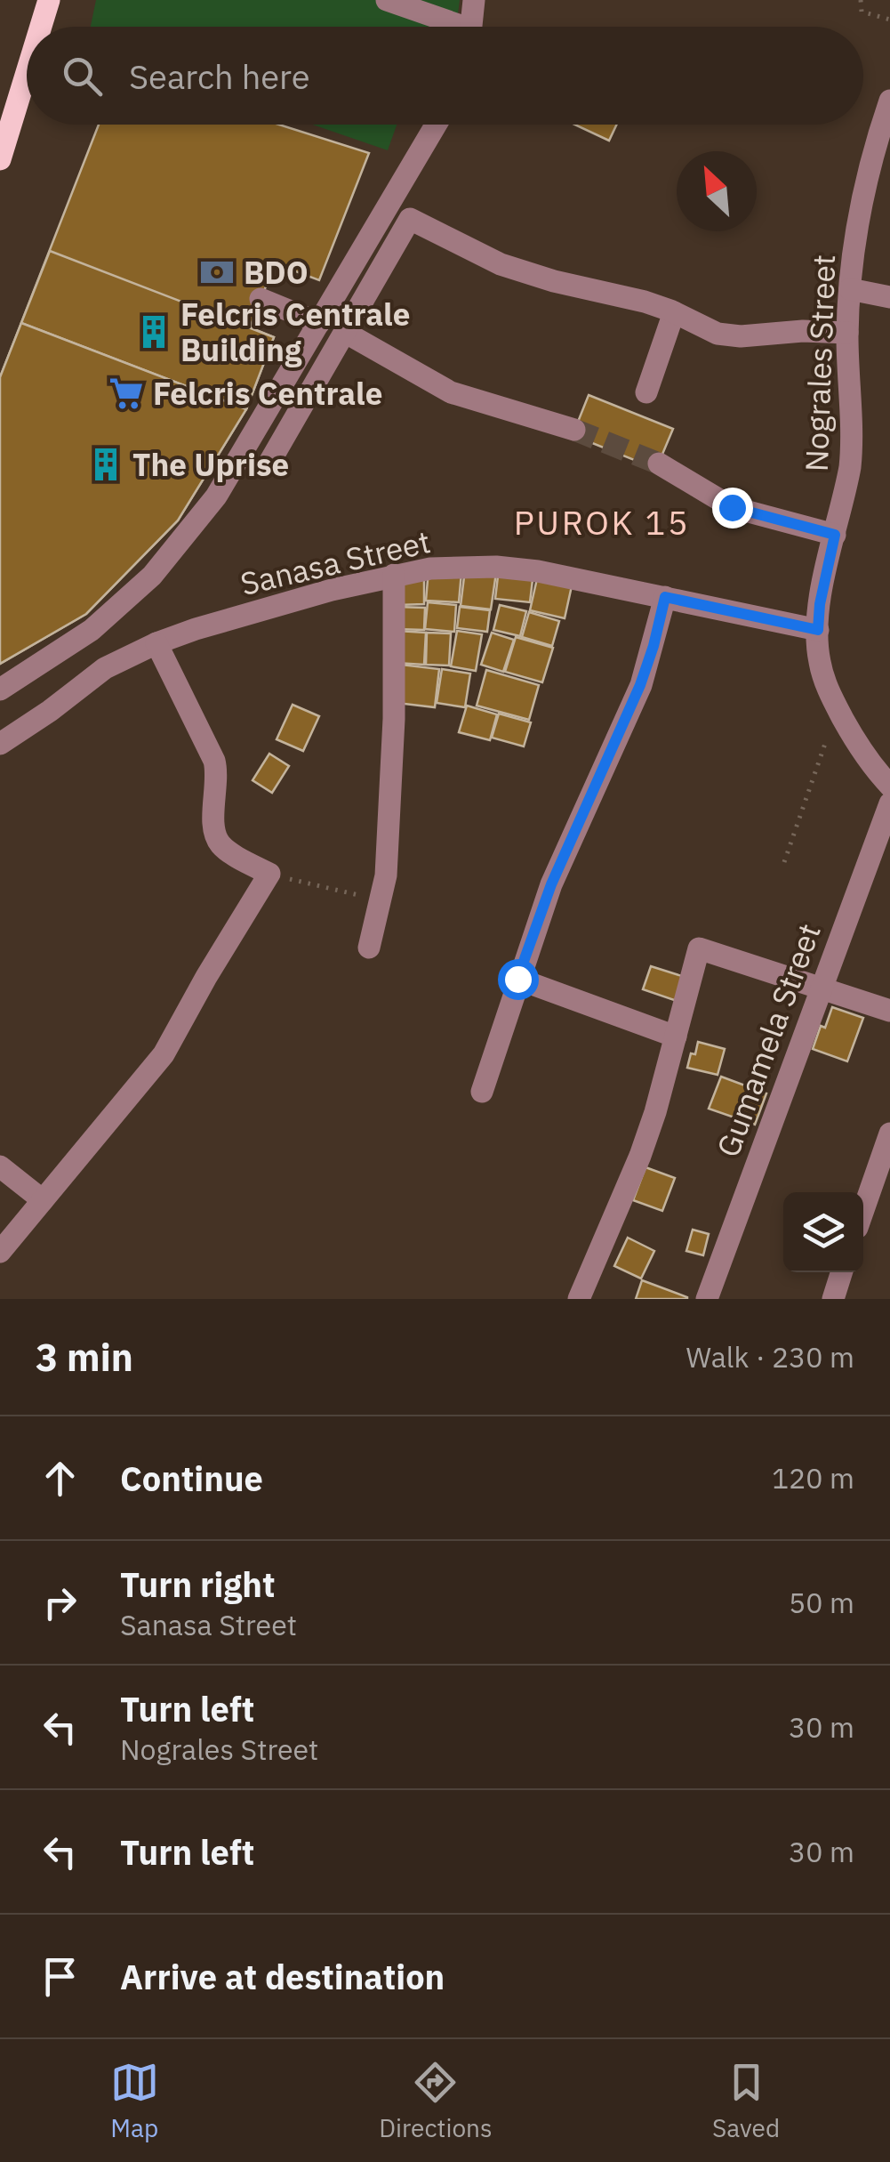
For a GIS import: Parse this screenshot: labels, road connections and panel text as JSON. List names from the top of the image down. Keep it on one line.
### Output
{"streets":{"street":["Nograles Street","Sanasa Street","Gumamela Street"]},"crossings":[["Nograles Street","Sanasa Street"]],"districts":["PUROK 15"],"places":{"bank":["BDO"],"building":["Felcris Centrale Building","The Uprise"],"supermarket":["Felcris Centrale"]},"north":"top left","page":{"search":"Search here","heading":["3 min","Walk · 230 m"],"list":[["Continue","120 m"],["Turn right","Sanasa Street","50 m"],["Turn left","Nograles Street","30 m"],["Turn left","30 m"],"Arrive at destination"],"nav":["Map","Directions","Saved"]}}
